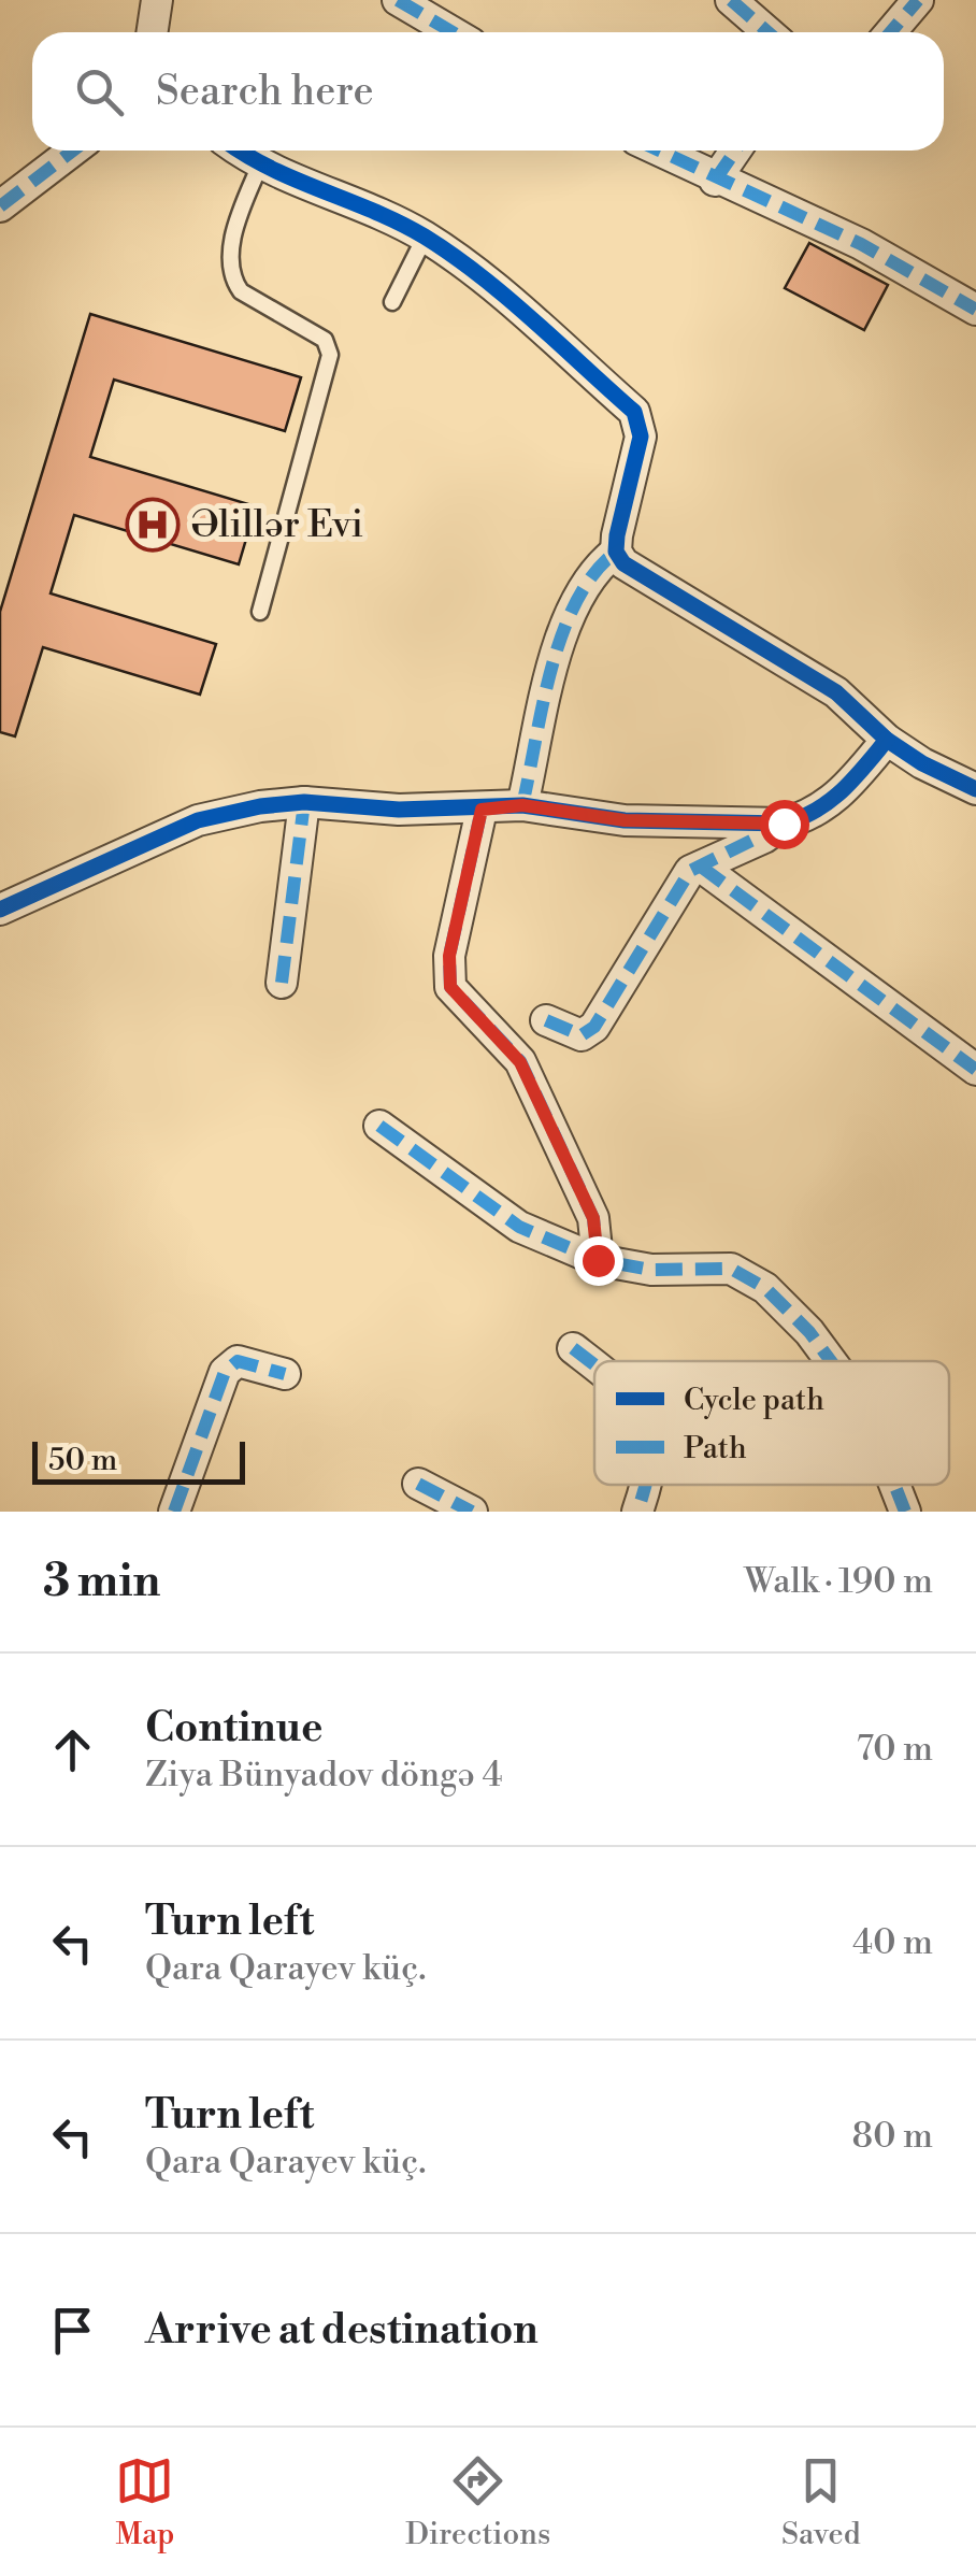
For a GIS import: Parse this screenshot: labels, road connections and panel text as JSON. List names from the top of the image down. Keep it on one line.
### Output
{"places":{"hospital":["Əlillər Evi"]},"legend":["Cycle path","Path"],"scale_bar":"50 m","page":{"search":"Search here","scale":"50 m","heading":["3 min","Walk · 190 m"],"list":[["Continue","Ziya Bünyadov döngə 4","70 m"],["Turn left","Qara Qarayev küç.","40 m"],["Turn left","Qara Qarayev küç.","80 m"],"Arrive at destination"],"nav":["Map","Directions","Saved"]}}
